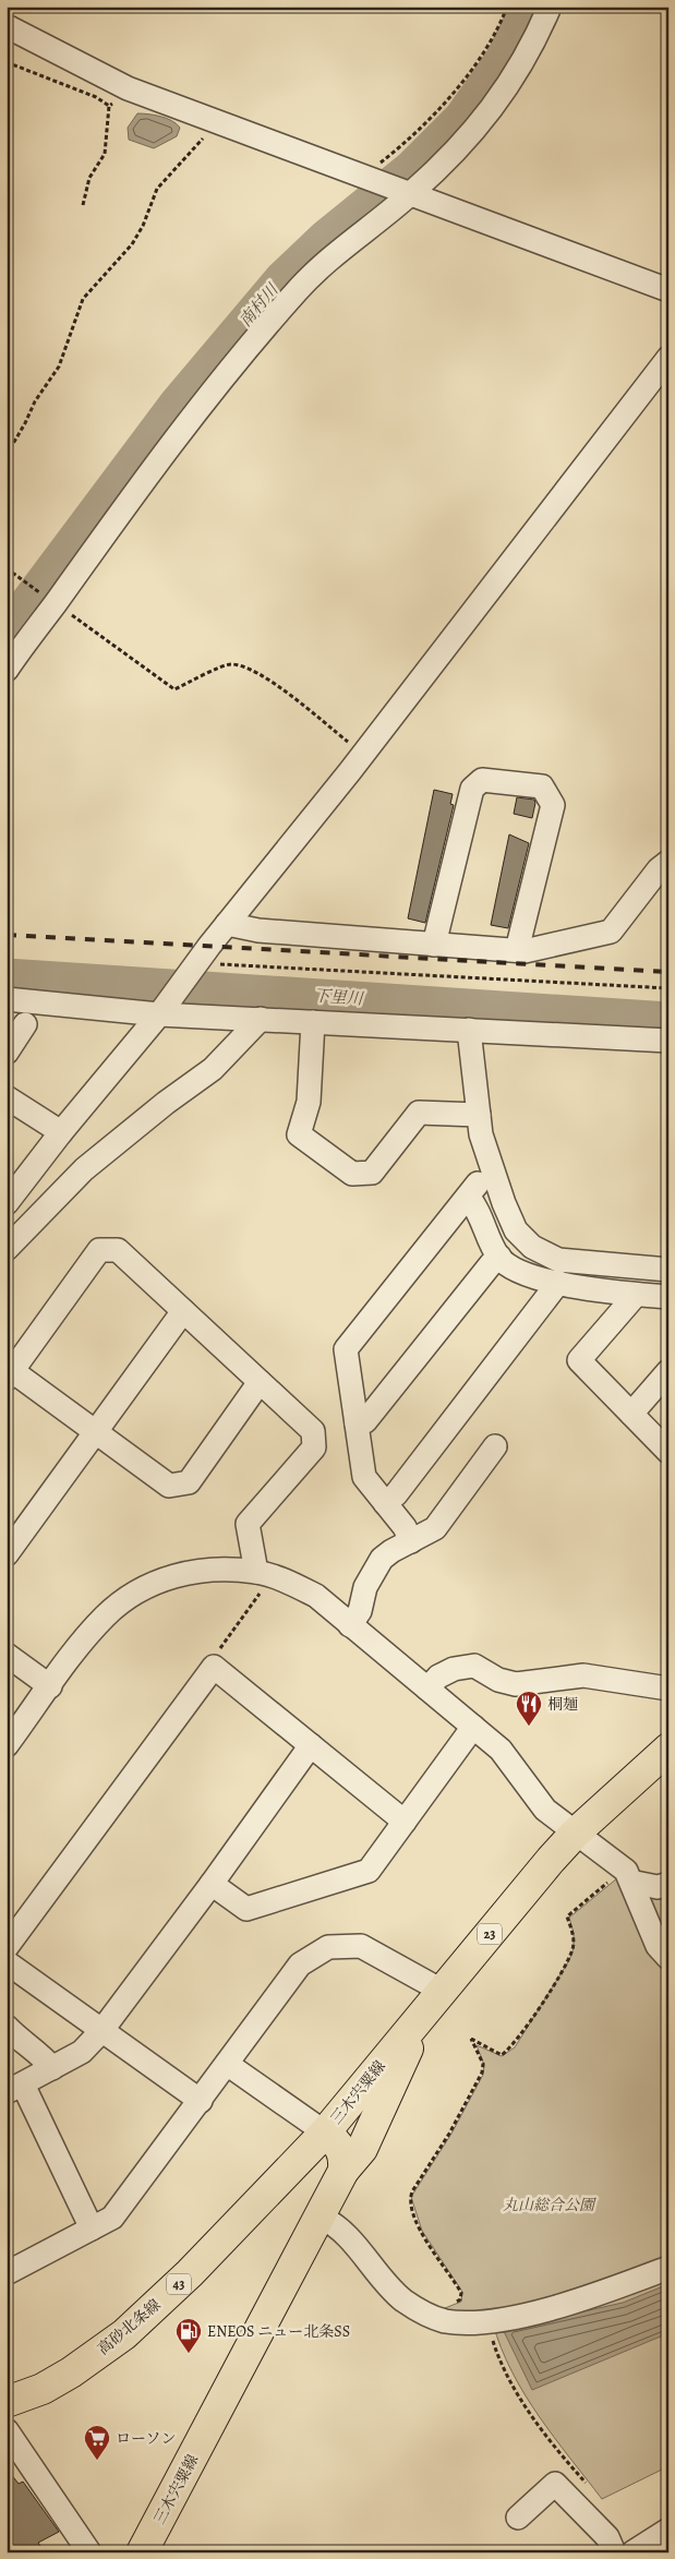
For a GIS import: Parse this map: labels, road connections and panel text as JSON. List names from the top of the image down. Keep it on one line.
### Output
{"streets":{"main road":["23","三木宍粟線","43","高砂北条線"]},"crossings":[["23","三木宍粟線"],["三木宍粟線","高砂北条線"]],"water":["南村川","下里川"],"parks":["丸山総合公園"],"places":{"restaurant":["桐麺"],"fuel station":["ENEOS ニュー北条SS"],"supermarket":["ローソン"]}}
